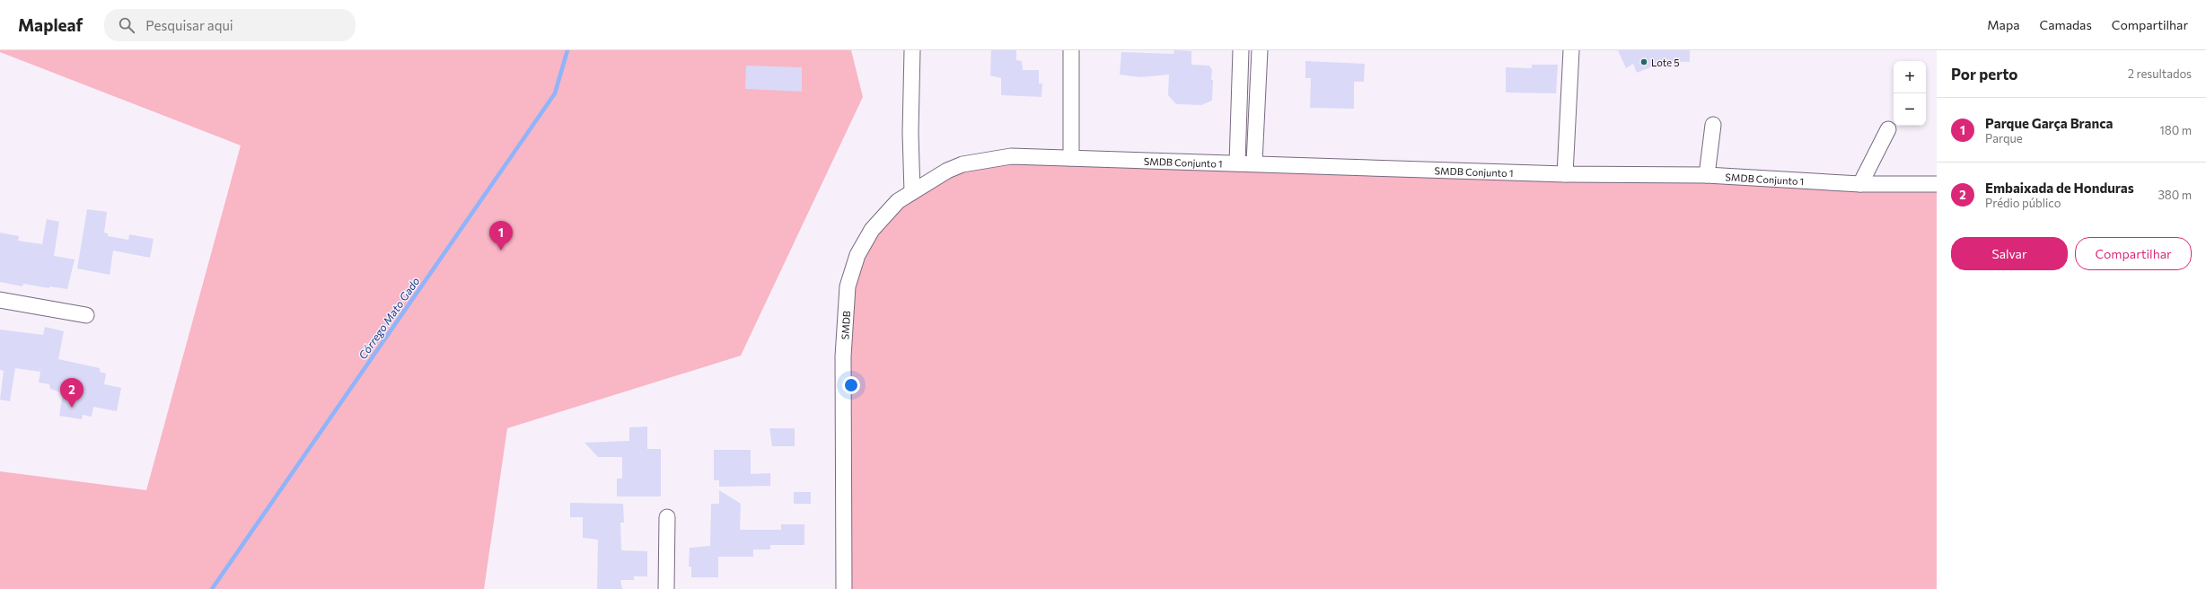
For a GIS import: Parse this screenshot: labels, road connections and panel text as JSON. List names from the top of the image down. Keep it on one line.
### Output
{"streets":{"street":["SMDB Conjunto 1","SMDB"]},"crossings":[["SMDB Conjunto 1","SMDB"]],"water":["Córrego Mato Gado"],"places":["Lote 5"],"page":{"header":"Mapleaf","search":"Pesquisar aqui","nav":["Mapa","Camadas","Compartilhar"],"heading":["Por perto","2 resultados"],"map_buttons":["+","−"],"list":[{"mark":"1","name":"Parque Garça Branca","note":"Parque","value":"180 m"},{"mark":"2","name":"Embaixada de Honduras","note":"Prédio público","value":"380 m"}],"pins":["1","2"],"buttons":["Salvar","Compartilhar"]}}
